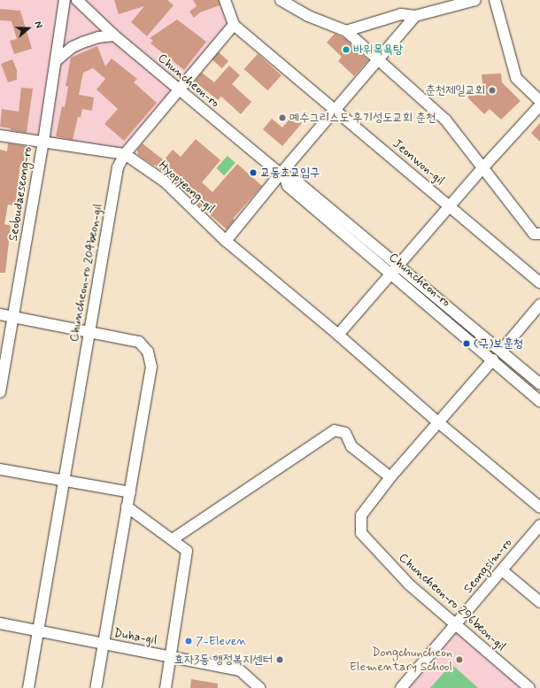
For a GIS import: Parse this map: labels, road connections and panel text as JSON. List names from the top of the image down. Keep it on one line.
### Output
{"streets":{"street":["Chuncheon-ro","Jeonwon-gil","Hyopyeong-gil","Seobudaeseong-ro","Chuncheon-ro 204beon-gil","Seongsim-ro","Chuncheon-ro 296beon-gil","Duha-gil"]},"crossings":[["Chuncheon-ro","Chuncheon-ro 204beon-gil"],["Jeonwon-gil","Chuncheon-ro 204beon-gil"],["Hyopyeong-gil","Seobudaeseong-ro"],["Hyopyeong-gil","Chuncheon-ro 204beon-gil"],["Chuncheon-ro 204beon-gil","Duha-gil"],["Seongsim-ro","Chuncheon-ro 296beon-gil"]],"places":["바위목욕탕","춘천제일교회","예수그리스도 후기성도교회 춘천","교동초교입구","(구)보훈청","7-Eleven","효자3동 행정복지센터","Dongchuncheon Elementary School"],"north":"right"}
